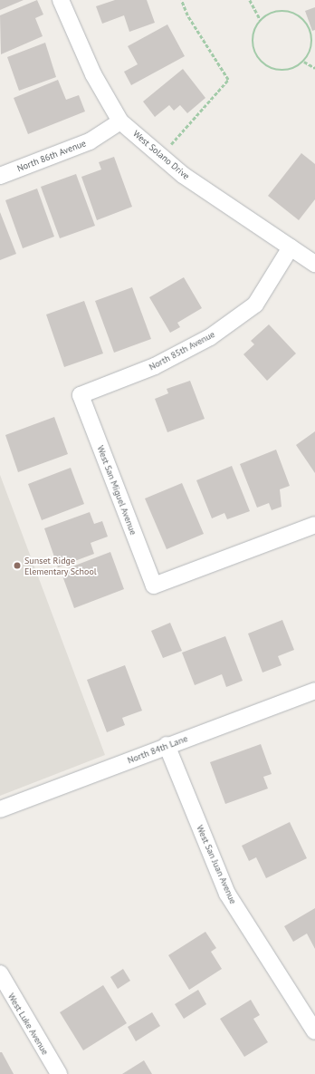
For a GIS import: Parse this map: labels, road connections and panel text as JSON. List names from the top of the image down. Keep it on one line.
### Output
{"streets":{"street":["West Solano Drive","North 86th Avenue","North 85th Avenue","West San Miguel Avenue","North 84th Lane","West San Juan Avenue","West Luke Avenue"]},"crossings":[["West Solano Drive","North 86th Avenue"],["West Solano Drive","North 85th Avenue"],["North 85th Avenue","West San Miguel Avenue"],["North 84th Lane","West San Juan Avenue"]],"places":["Sunset Ridge Elementary School"]}
